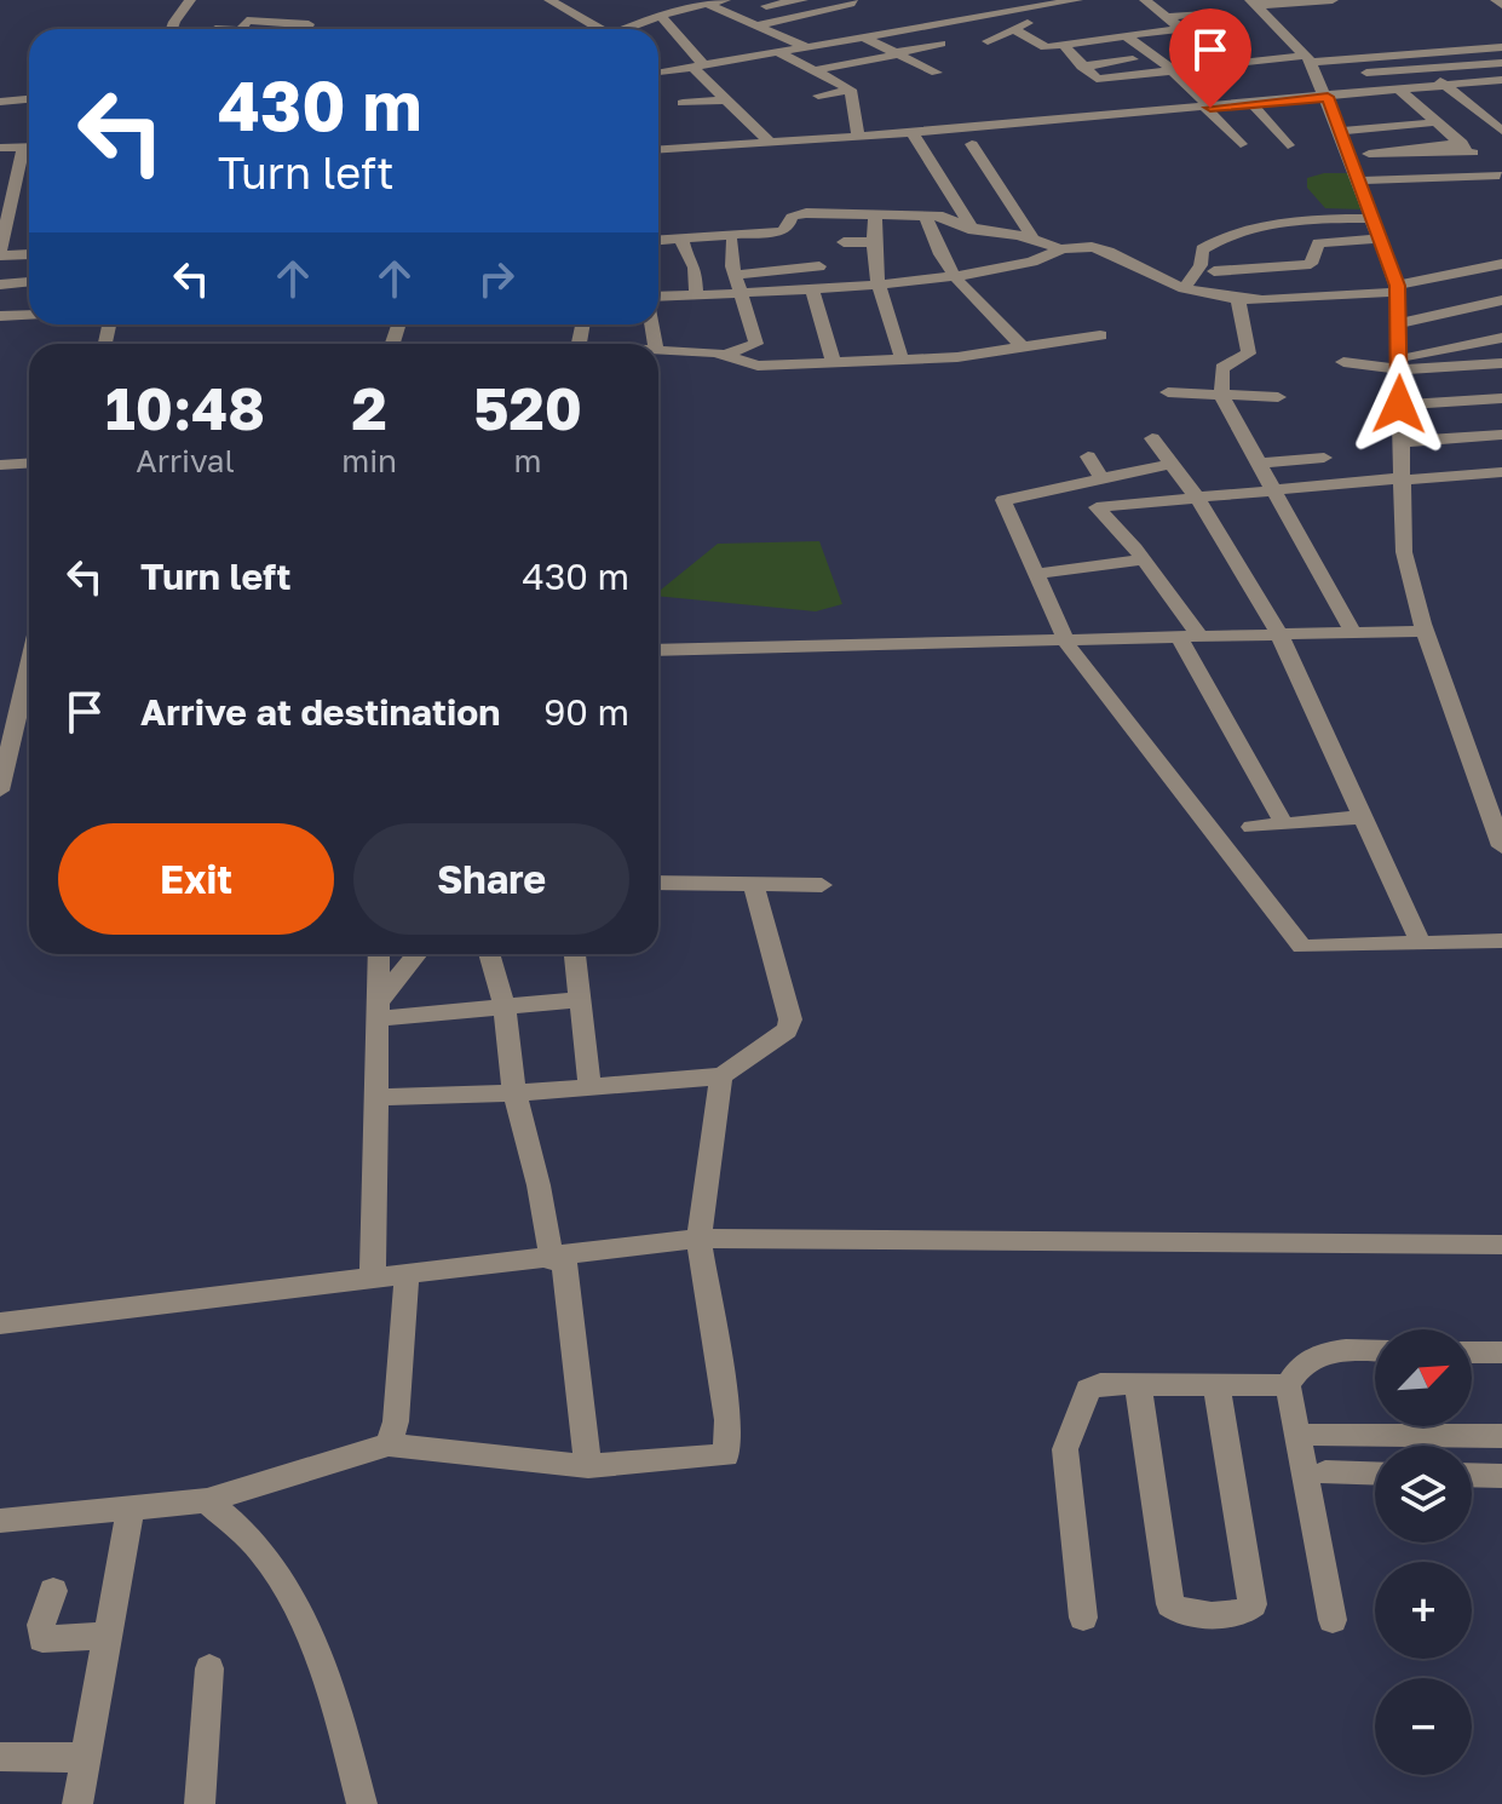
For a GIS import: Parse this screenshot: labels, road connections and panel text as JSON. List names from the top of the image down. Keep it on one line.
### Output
{"north":"top right","page":{"turn":["430 m","Turn left"],"eta":["10:48","Arrival","2","min","520","m"],"list":[{"name":"Turn left","value":"430 m"},{"name":"Arrive at destination","value":"90 m"}],"buttons":["Exit","Share"],"map_buttons":["+","−"]}}
